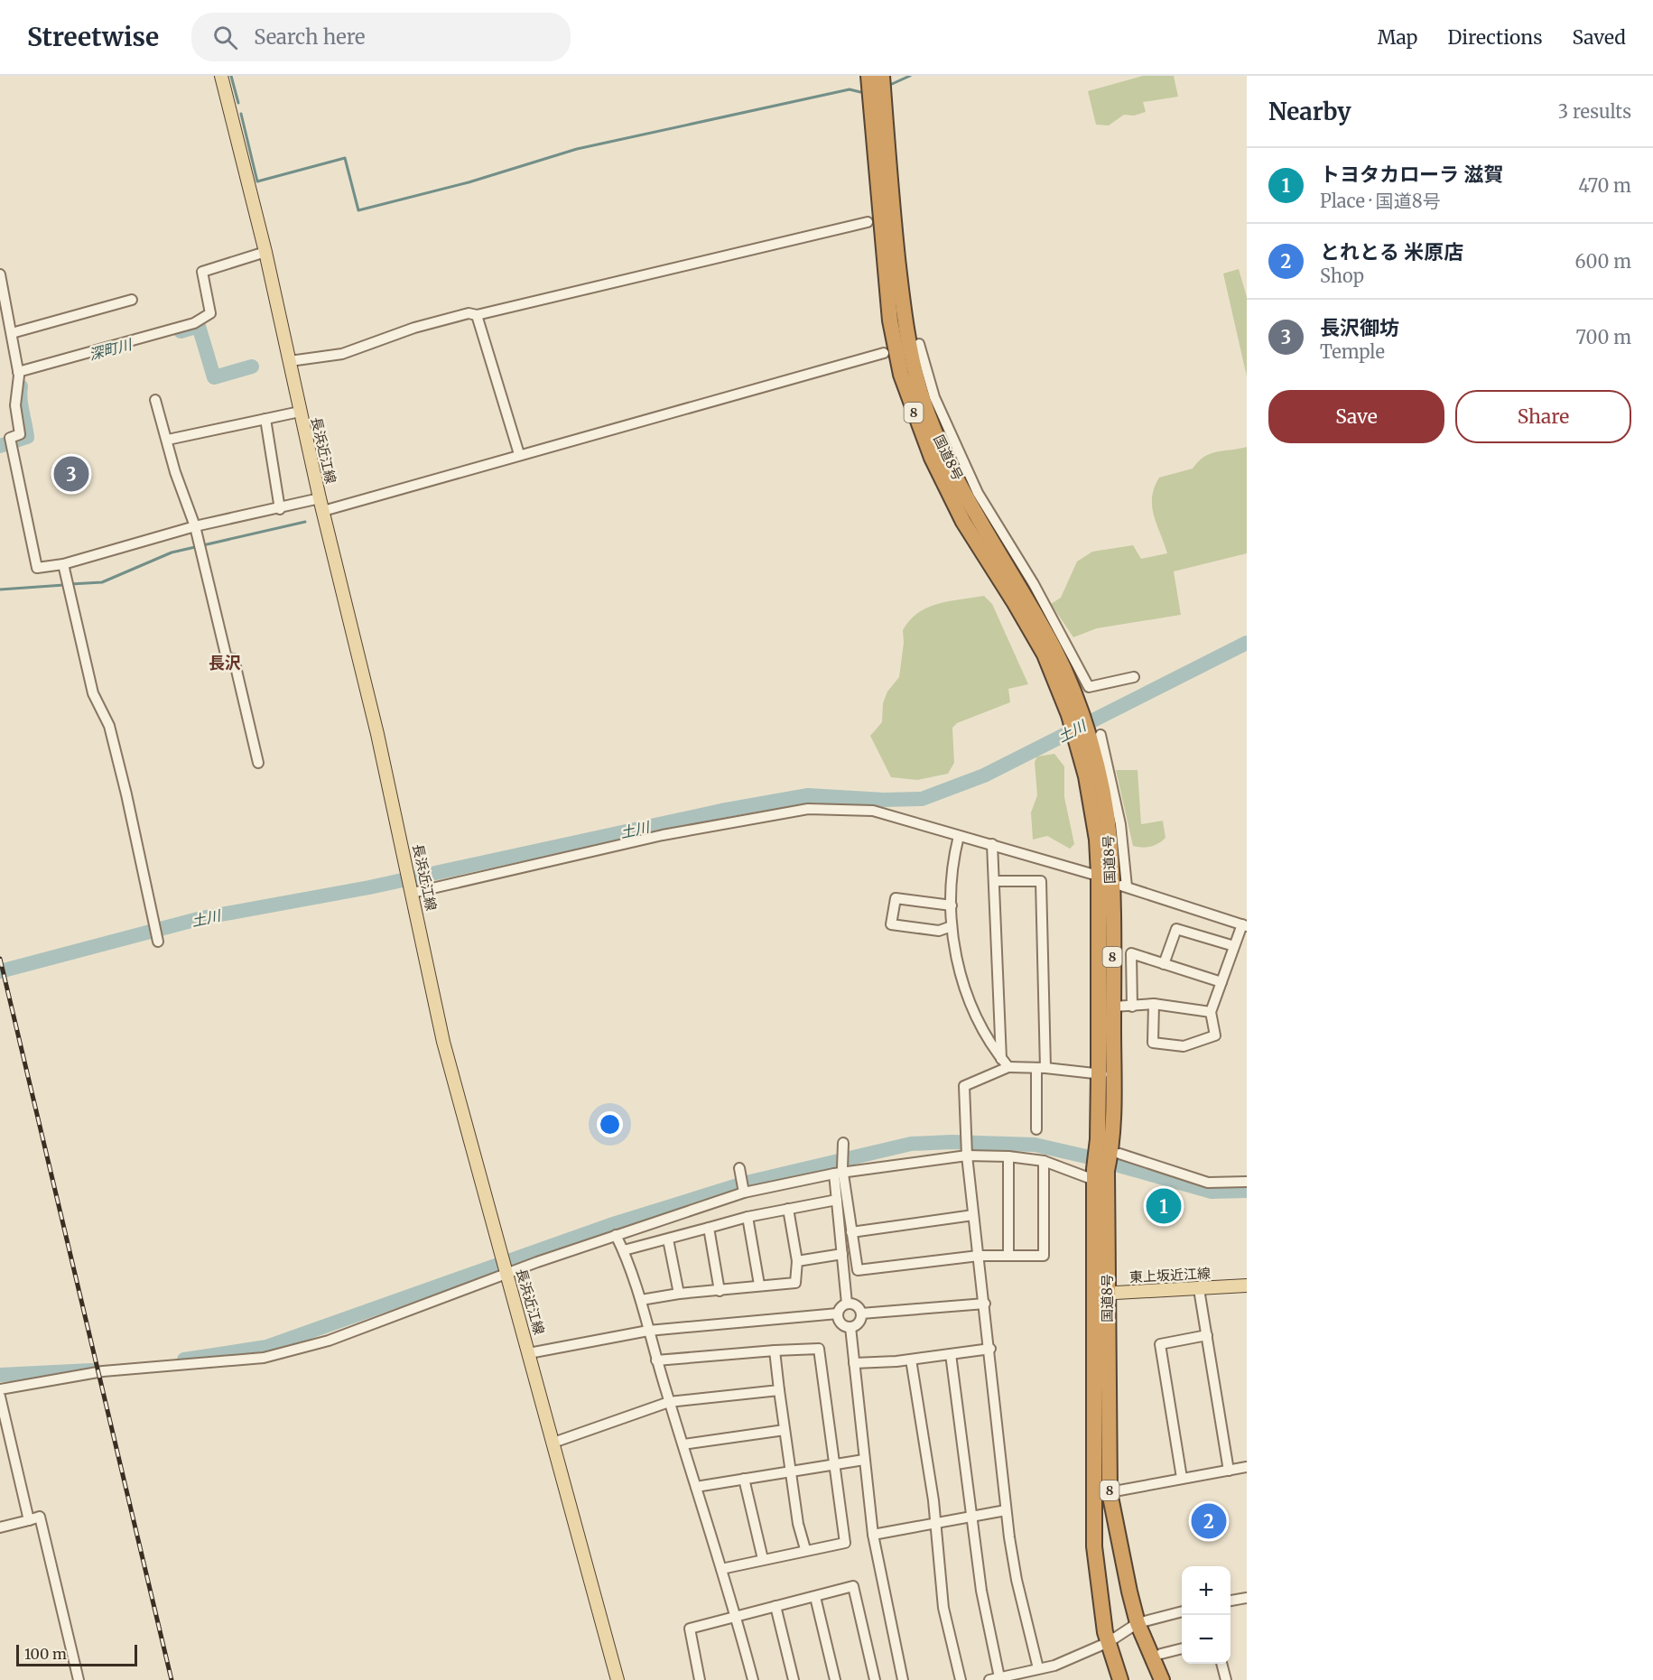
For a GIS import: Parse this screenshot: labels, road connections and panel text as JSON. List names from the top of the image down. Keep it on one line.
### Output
{"streets":{"highway":["8","国道8号"],"main road":["長浜近江線","東上坂近江線"]},"crossings":[["国道8号","東上坂近江線"]],"districts":["長沢"],"water":["深町川","土川"],"scale_bar":"100 m","page":{"header":"Streetwise","search":"Search here","nav":["Map","Directions","Saved"],"heading":["Nearby","3 results"],"list":[{"mark":"1","name":"トヨタカローラ 滋賀","note":"Place · 国道8号","value":"470 m"},{"mark":"2","name":"とれとる 米原店","note":"Shop","value":"600 m"},{"mark":"3","name":"長沢御坊","note":"Temple","value":"700 m"}],"buttons":["Save","Share"],"pins":["3","1","2"],"map_buttons":["+","−"],"scale":"100 m"}}
